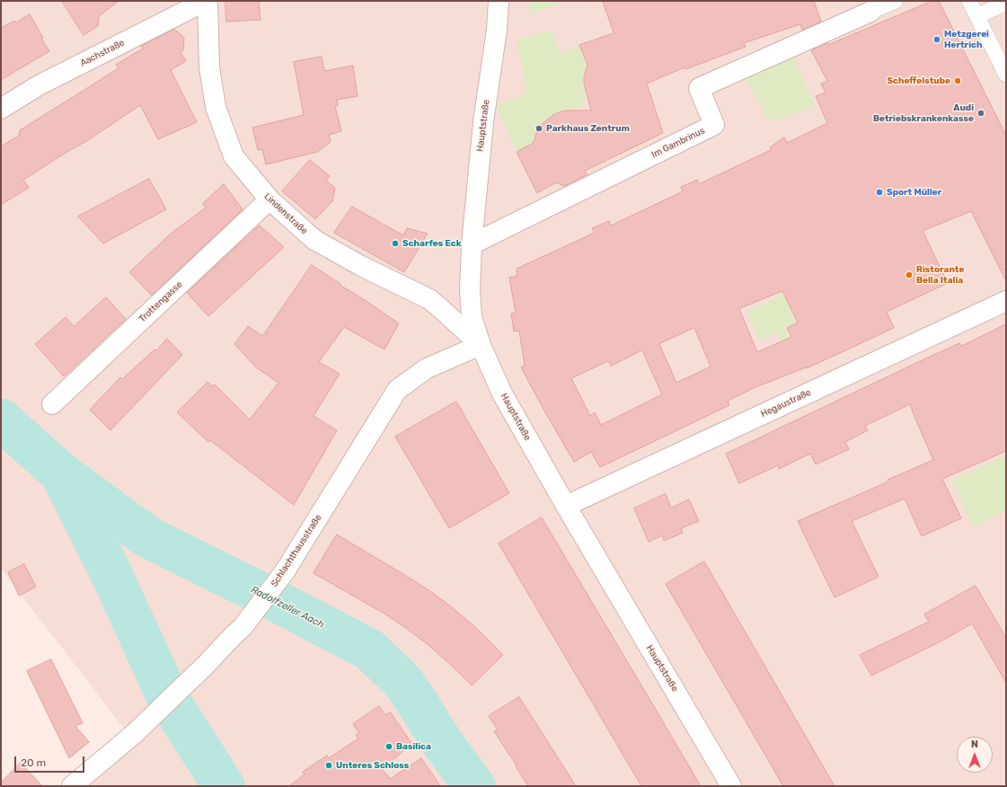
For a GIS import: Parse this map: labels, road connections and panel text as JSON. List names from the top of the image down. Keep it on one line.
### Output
{"streets":{"street":["Aachstraße","Hauptstraße","Im Gambrinus","Lindenstraße","Trottengasse","Hegaustraße","Schlachthausstraße"]},"crossings":[["Aachstraße","Lindenstraße"],["Hauptstraße","Im Gambrinus"],["Hauptstraße","Lindenstraße"],["Hauptstraße","Hegaustraße"],["Hauptstraße","Schlachthausstraße"],["Lindenstraße","Trottengasse"],["Lindenstraße","Schlachthausstraße"]],"water":["Radolfzeller Aach"],"places":["Metzgerei Hertrich","Scheffelstube","Audi Betriebskrankenkasse","Parkhaus Zentrum","Sport Müller","Scharfes Eck","Ristorante Bella Italia","Basilica","Unteres Schloss"],"scale_bar":"20 m","north":"top"}
